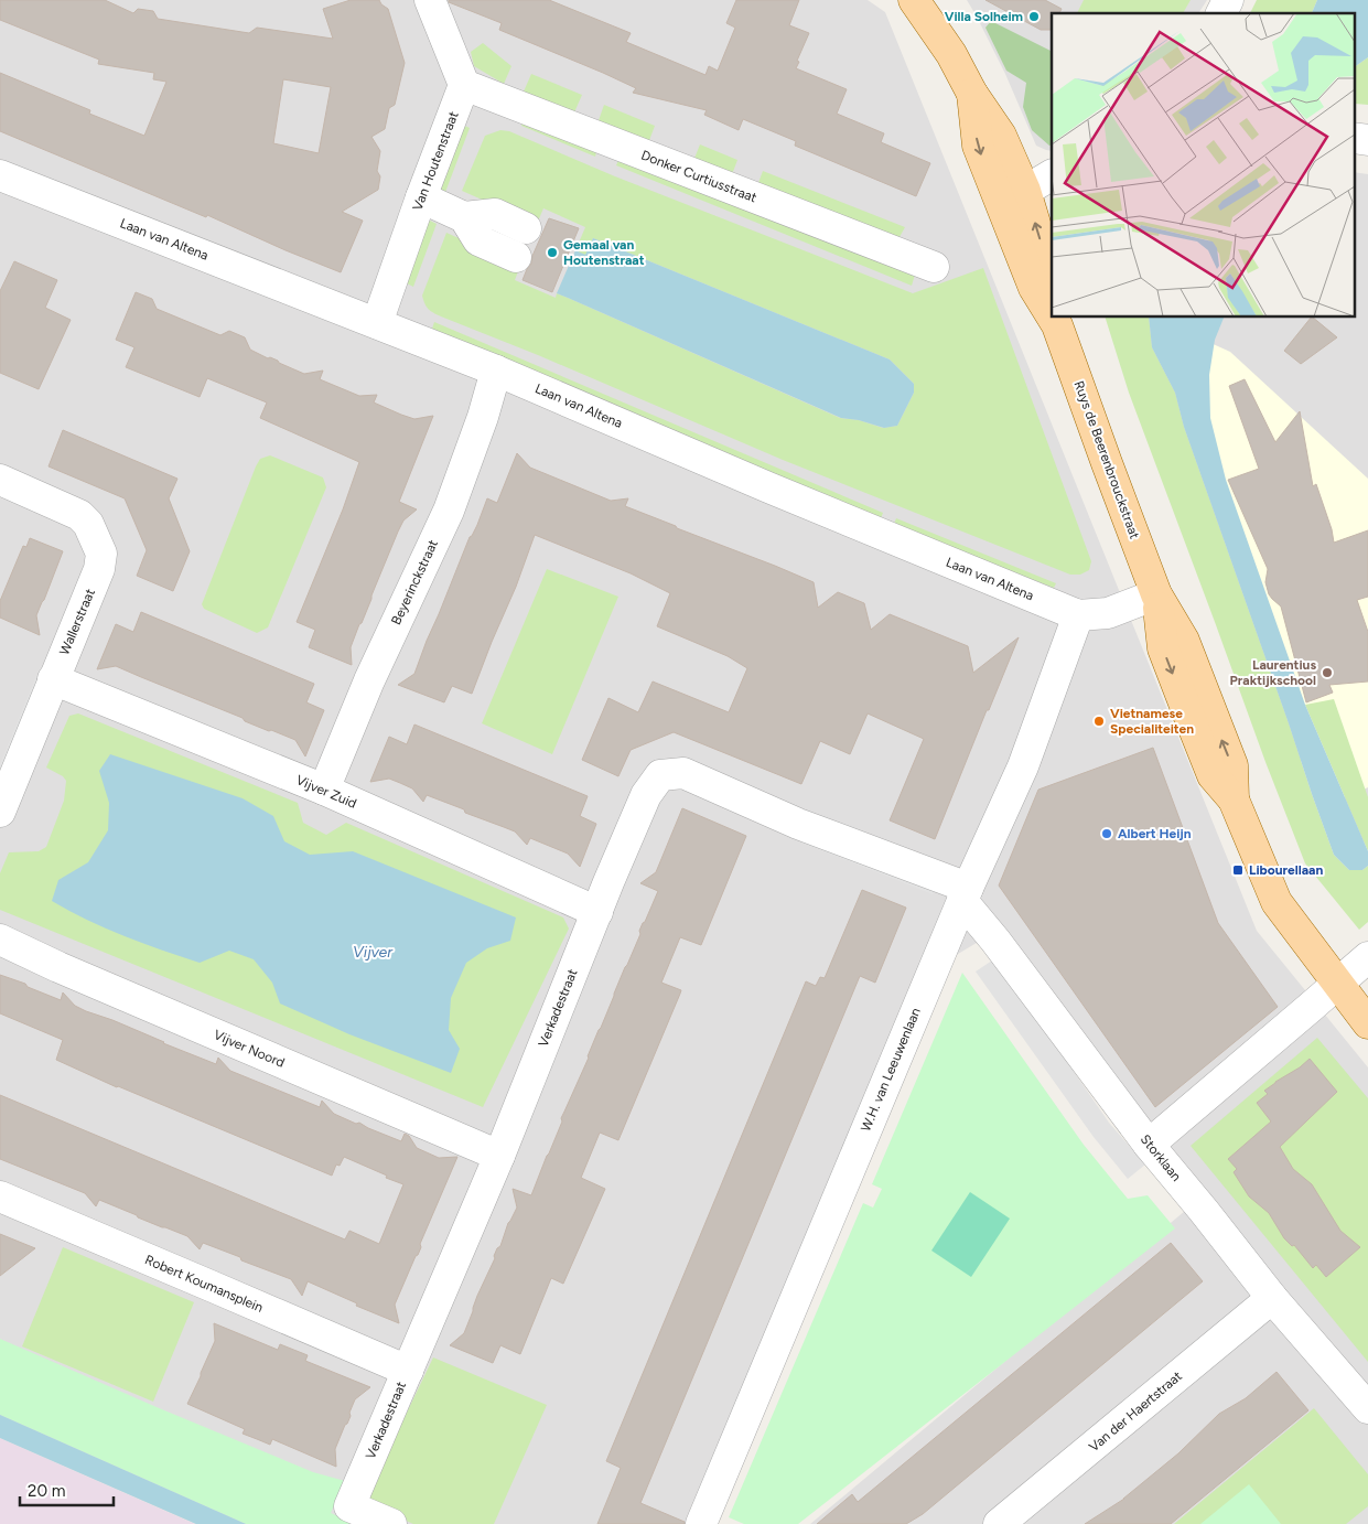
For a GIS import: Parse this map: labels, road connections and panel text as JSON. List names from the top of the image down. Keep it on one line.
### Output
{"streets":{"main road":["Ruys de Beerenbrouckstraat"],"street":["Van Houtenstraat","Donker Curtiusstraat","Laan van Altena","Beyerinckstraat","Wallerstraat","Vijver Zuid","Verkadestraat","Vijver Noord","W.H. van Leeuwenlaan","Storklaan","Robert Koumansplein","Van der Haertstraat"]},"crossings":[["Van Houtenstraat","Donker Curtiusstraat"],["Van Houtenstraat","Laan van Altena"],["Laan van Altena","Ruys de Beerenbrouckstraat"],["Laan van Altena","Beyerinckstraat"],["Laan van Altena","W.H. van Leeuwenlaan"],["Beyerinckstraat","Vijver Zuid"],["Wallerstraat","Vijver Zuid"],["Vijver Zuid","Verkadestraat"],["Verkadestraat","Vijver Noord"],["Verkadestraat","W.H. van Leeuwenlaan"],["Verkadestraat","Storklaan"],["Verkadestraat","Robert Koumansplein"],["W.H. van Leeuwenlaan","Storklaan"],["Storklaan","Van der Haertstraat"]],"water":["Vijver"],"places":{"other":["Villa Solheim","Gemaal van Houtenstraat","Laurentius Praktijkschool","Vietnamese Specialiteiten","Albert Heijn"],"transit":["Libourellaan"]},"scale_bar":"20 m"}
